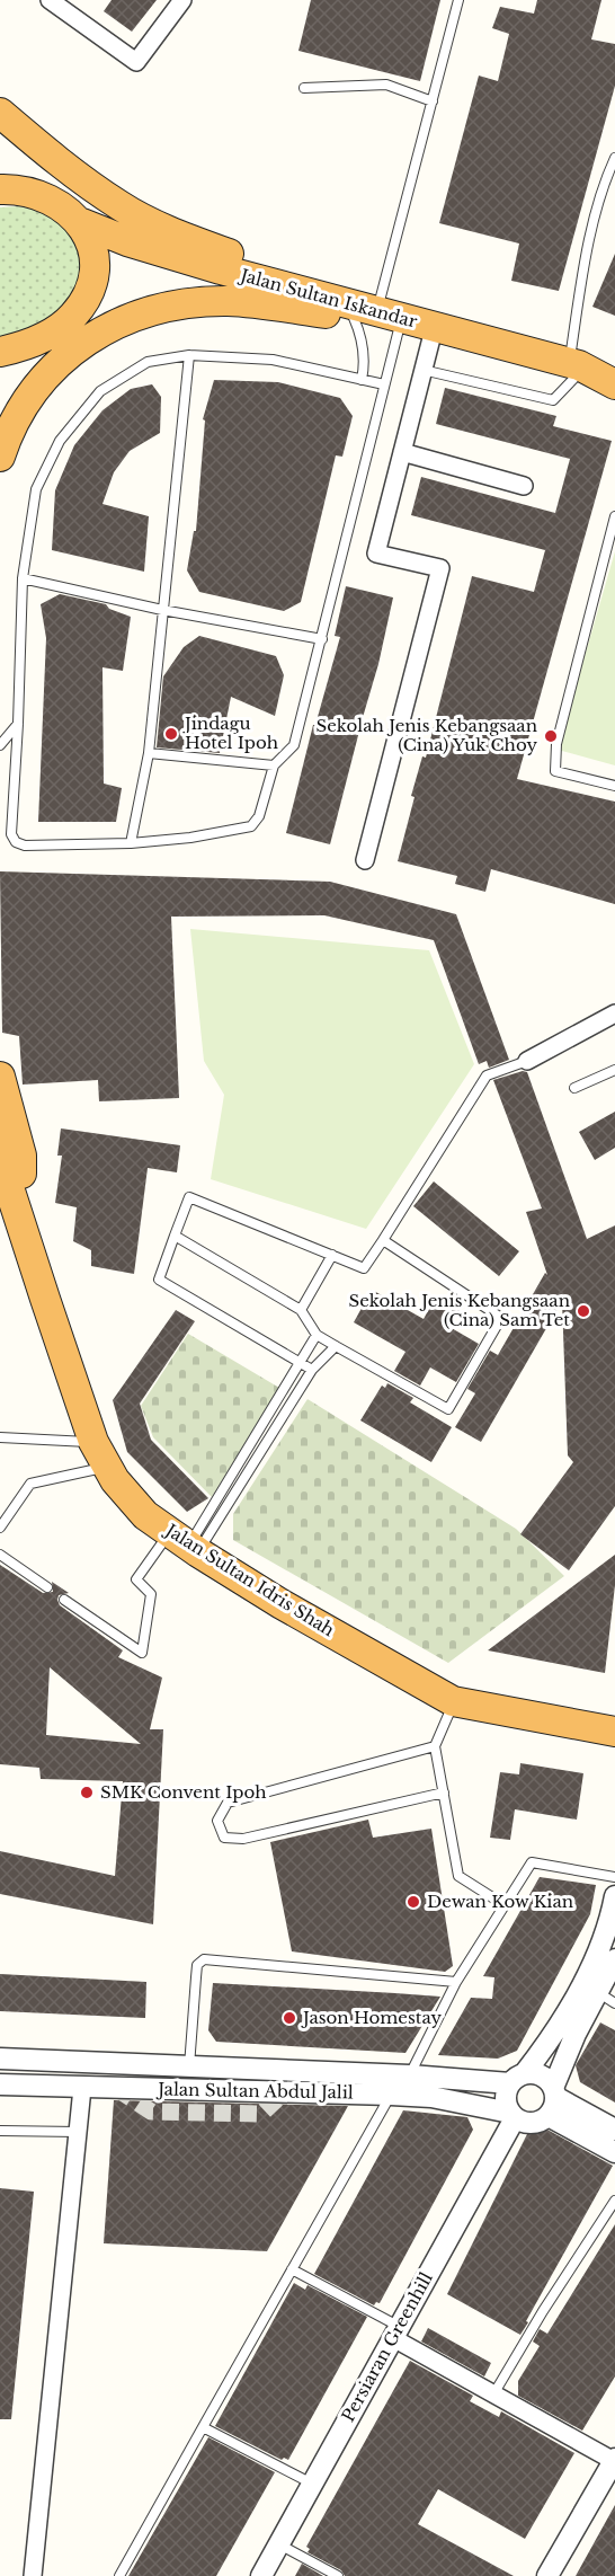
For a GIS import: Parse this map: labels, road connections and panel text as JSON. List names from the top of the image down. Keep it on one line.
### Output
{"streets":{"highway":["Jalan Sultan Iskandar","Jalan Sultan Idris Shah"],"street":["Jalan Sultan Abdul Jalil","Persiaran Greenhill"]},"crossings":[["Jalan Sultan Abdul Jalil","Persiaran Greenhill"]],"places":["Jindagu Hotel Ipoh","Sekolah Jenis Kebangsaan (Cina) Yuk Choy","Sekolah Jenis Kebangsaan (Cina) Sam Tet","SMK Convent Ipoh","Dewan Kow Kian","Jason Homestay"]}
